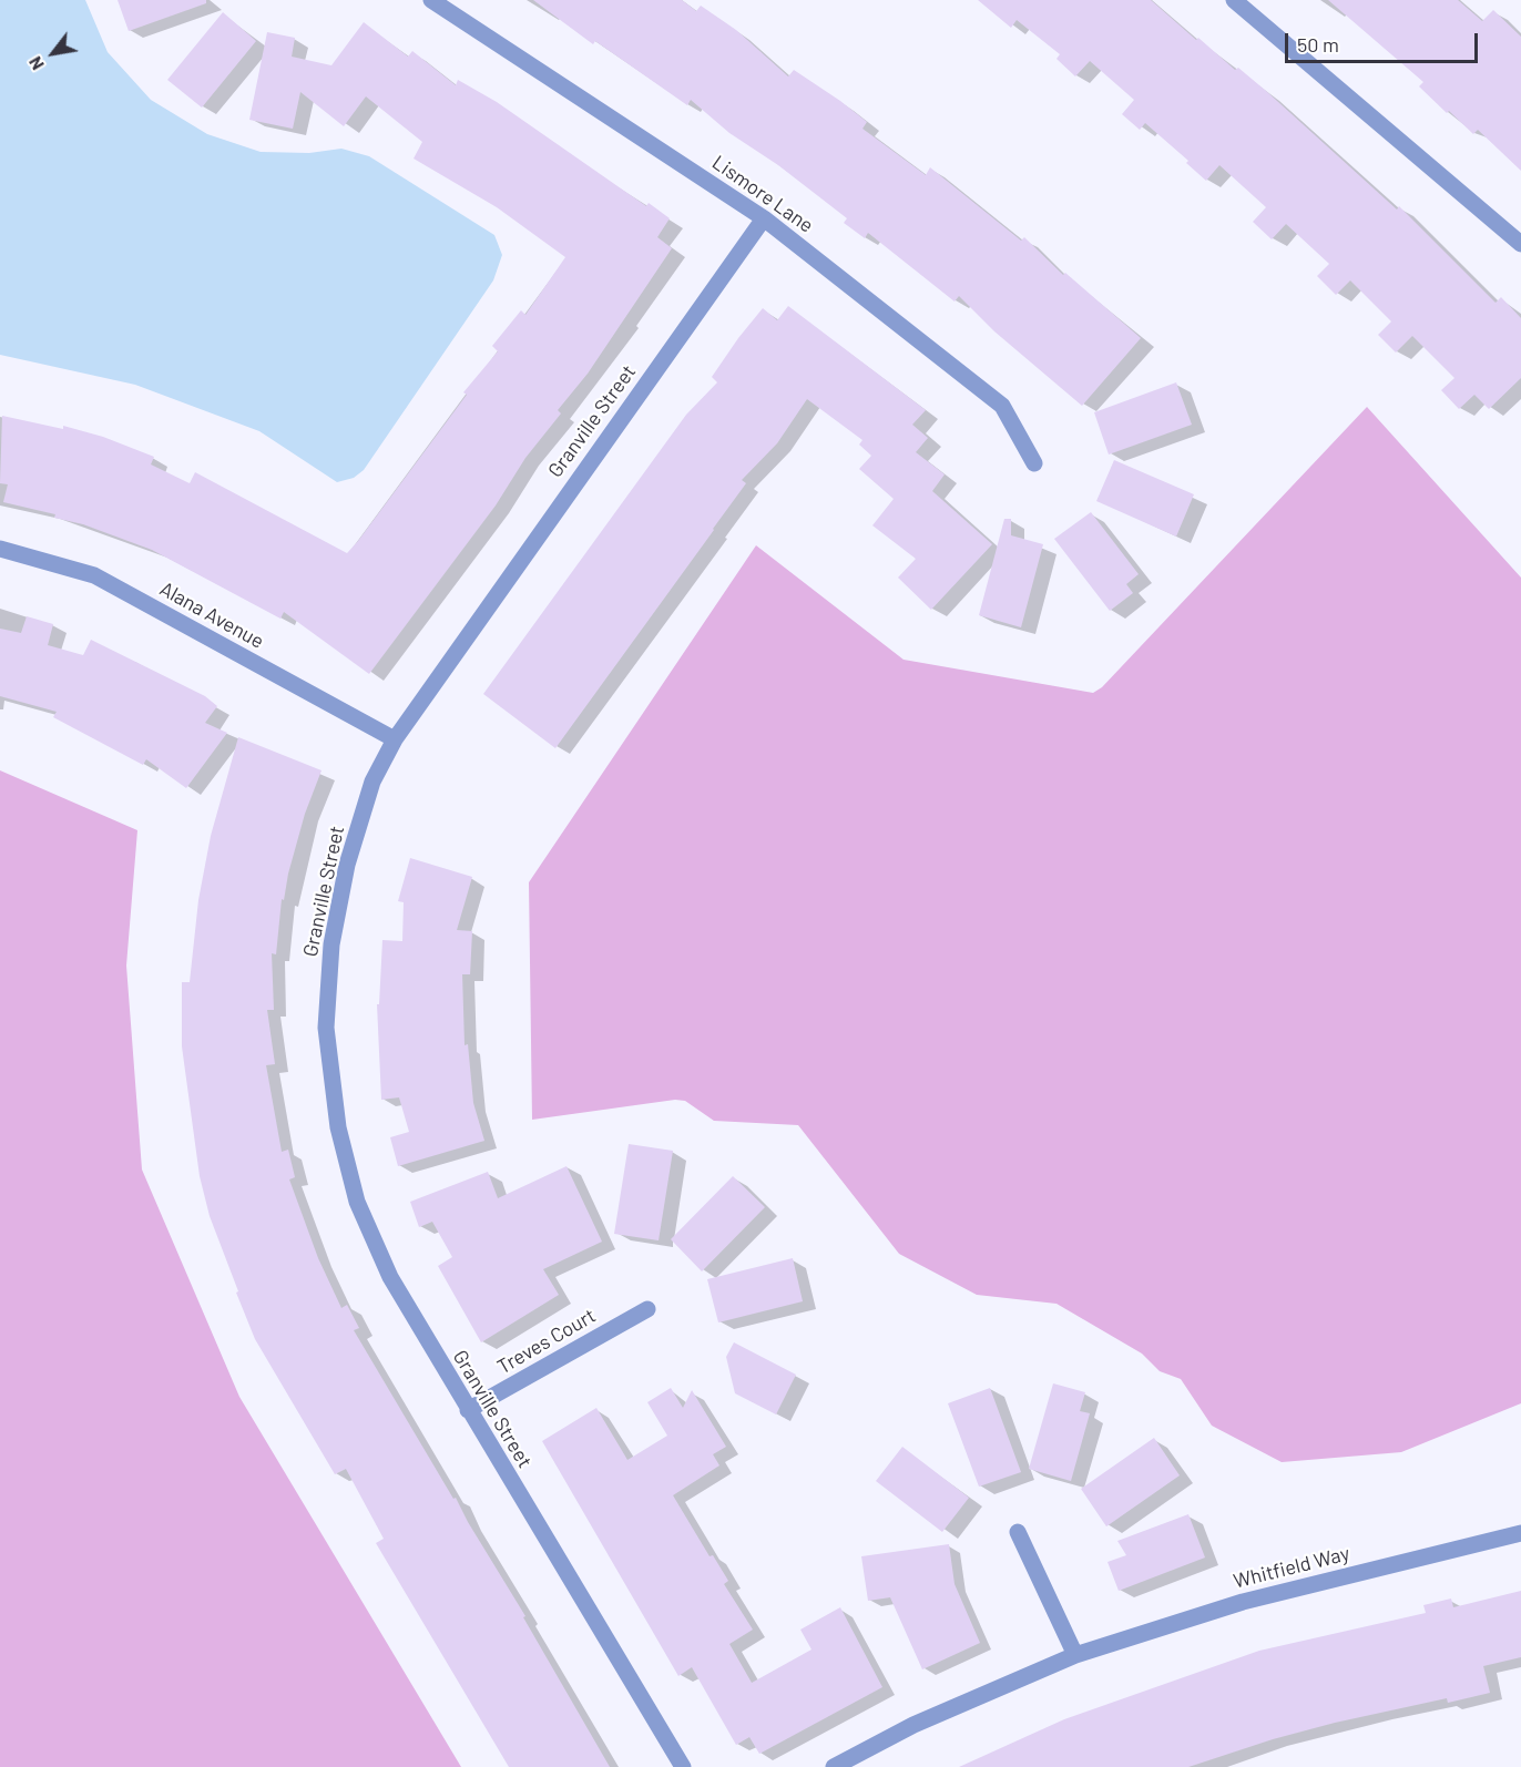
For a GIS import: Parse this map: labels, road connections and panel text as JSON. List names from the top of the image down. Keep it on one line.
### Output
{"streets":{"street":["Lismore Lane","Granville Street","Alana Avenue","Treves Court","Whitfield Way"]},"crossings":[["Lismore Lane","Granville Street"],["Granville Street","Alana Avenue"],["Granville Street","Treves Court"]],"scale_bar":"50 m","north":"bottom left"}
